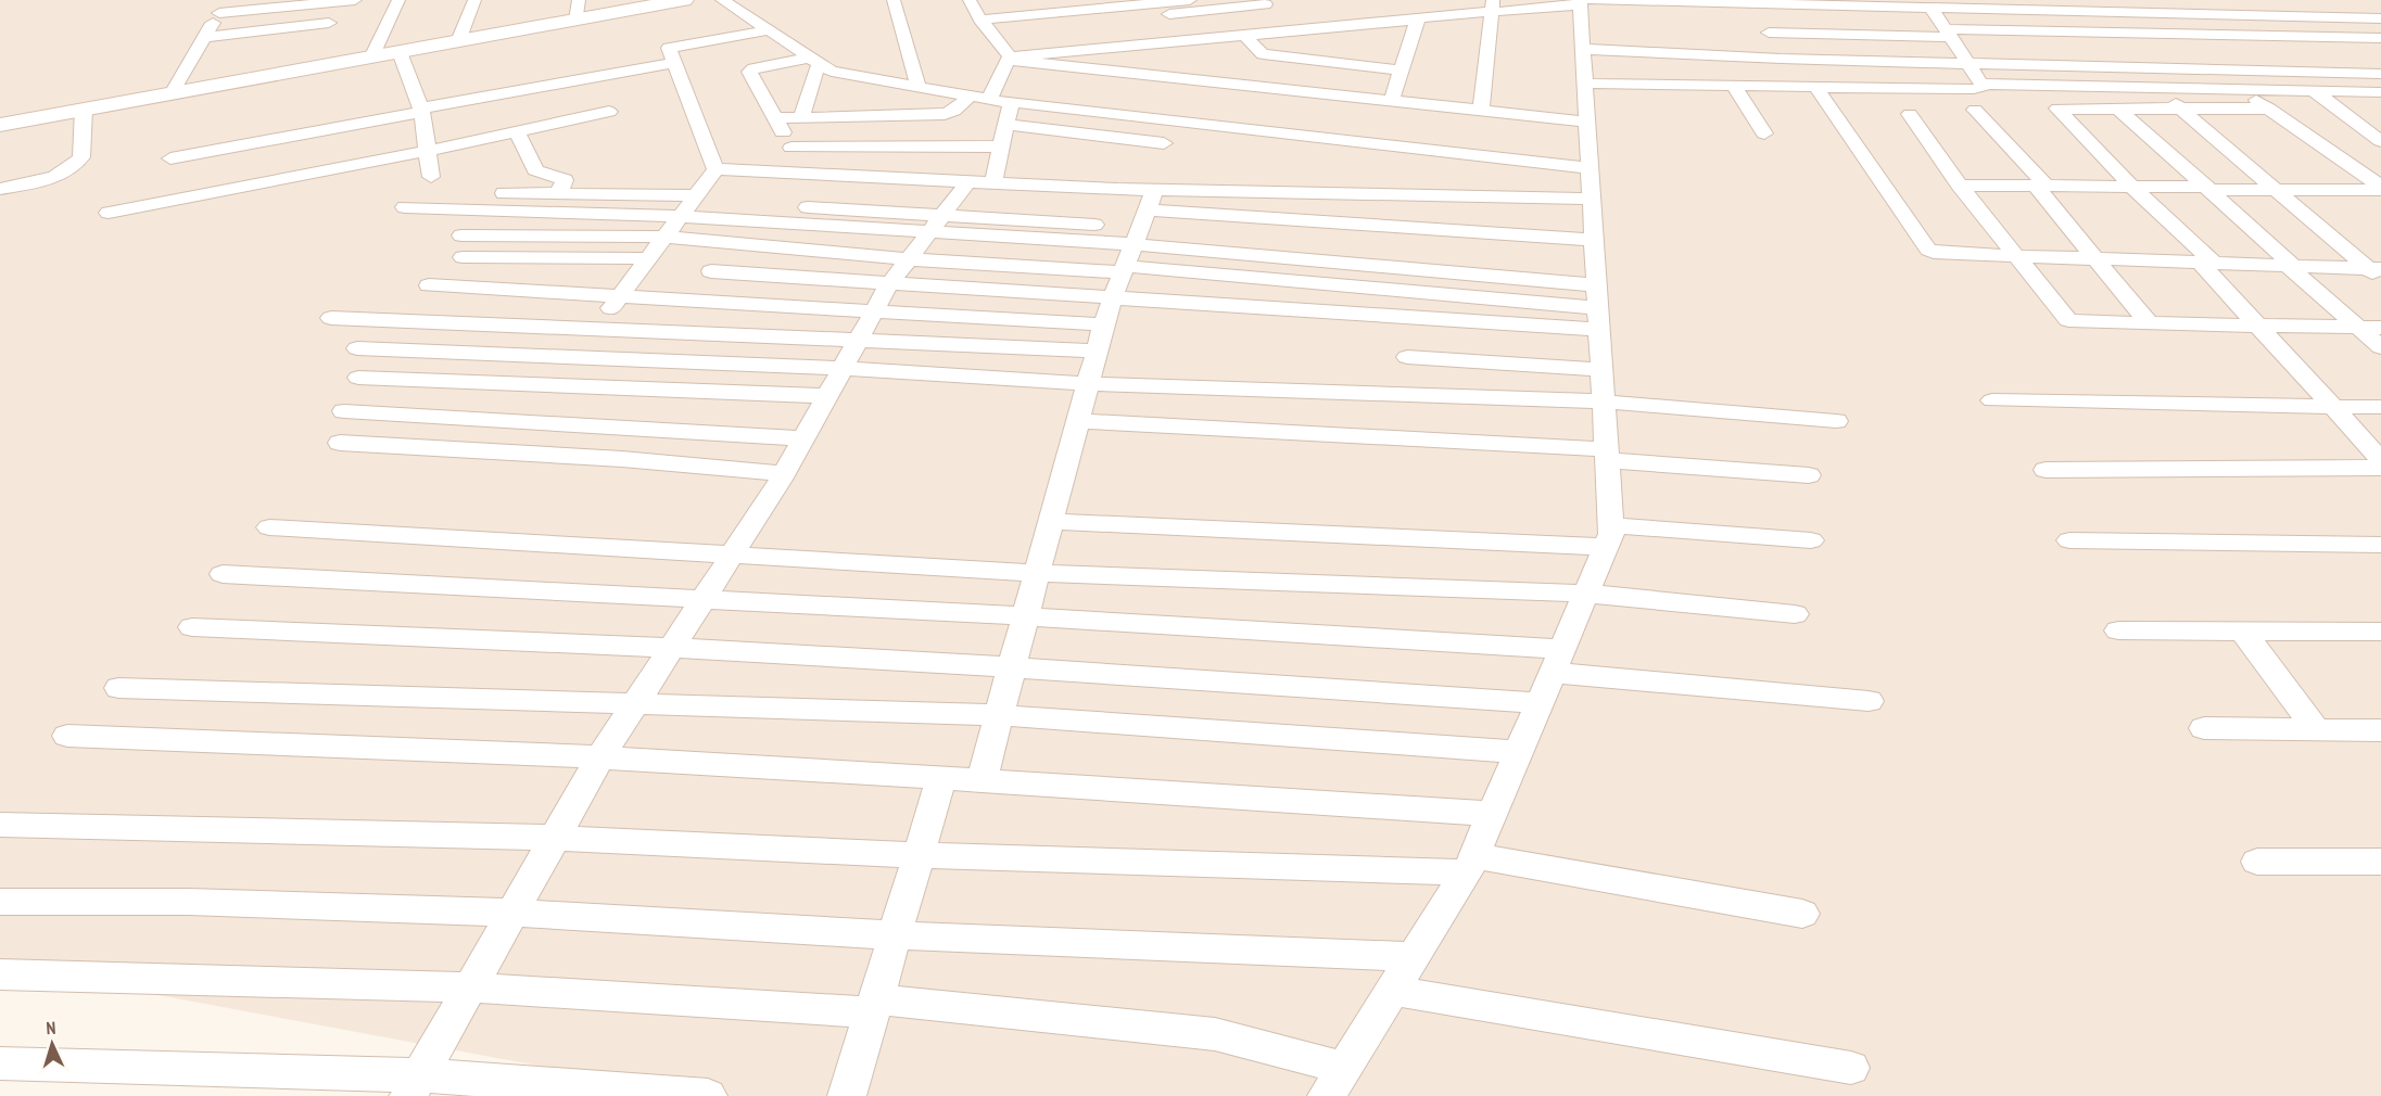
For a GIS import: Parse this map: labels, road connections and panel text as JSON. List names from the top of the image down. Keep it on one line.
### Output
{"north":"top"}
